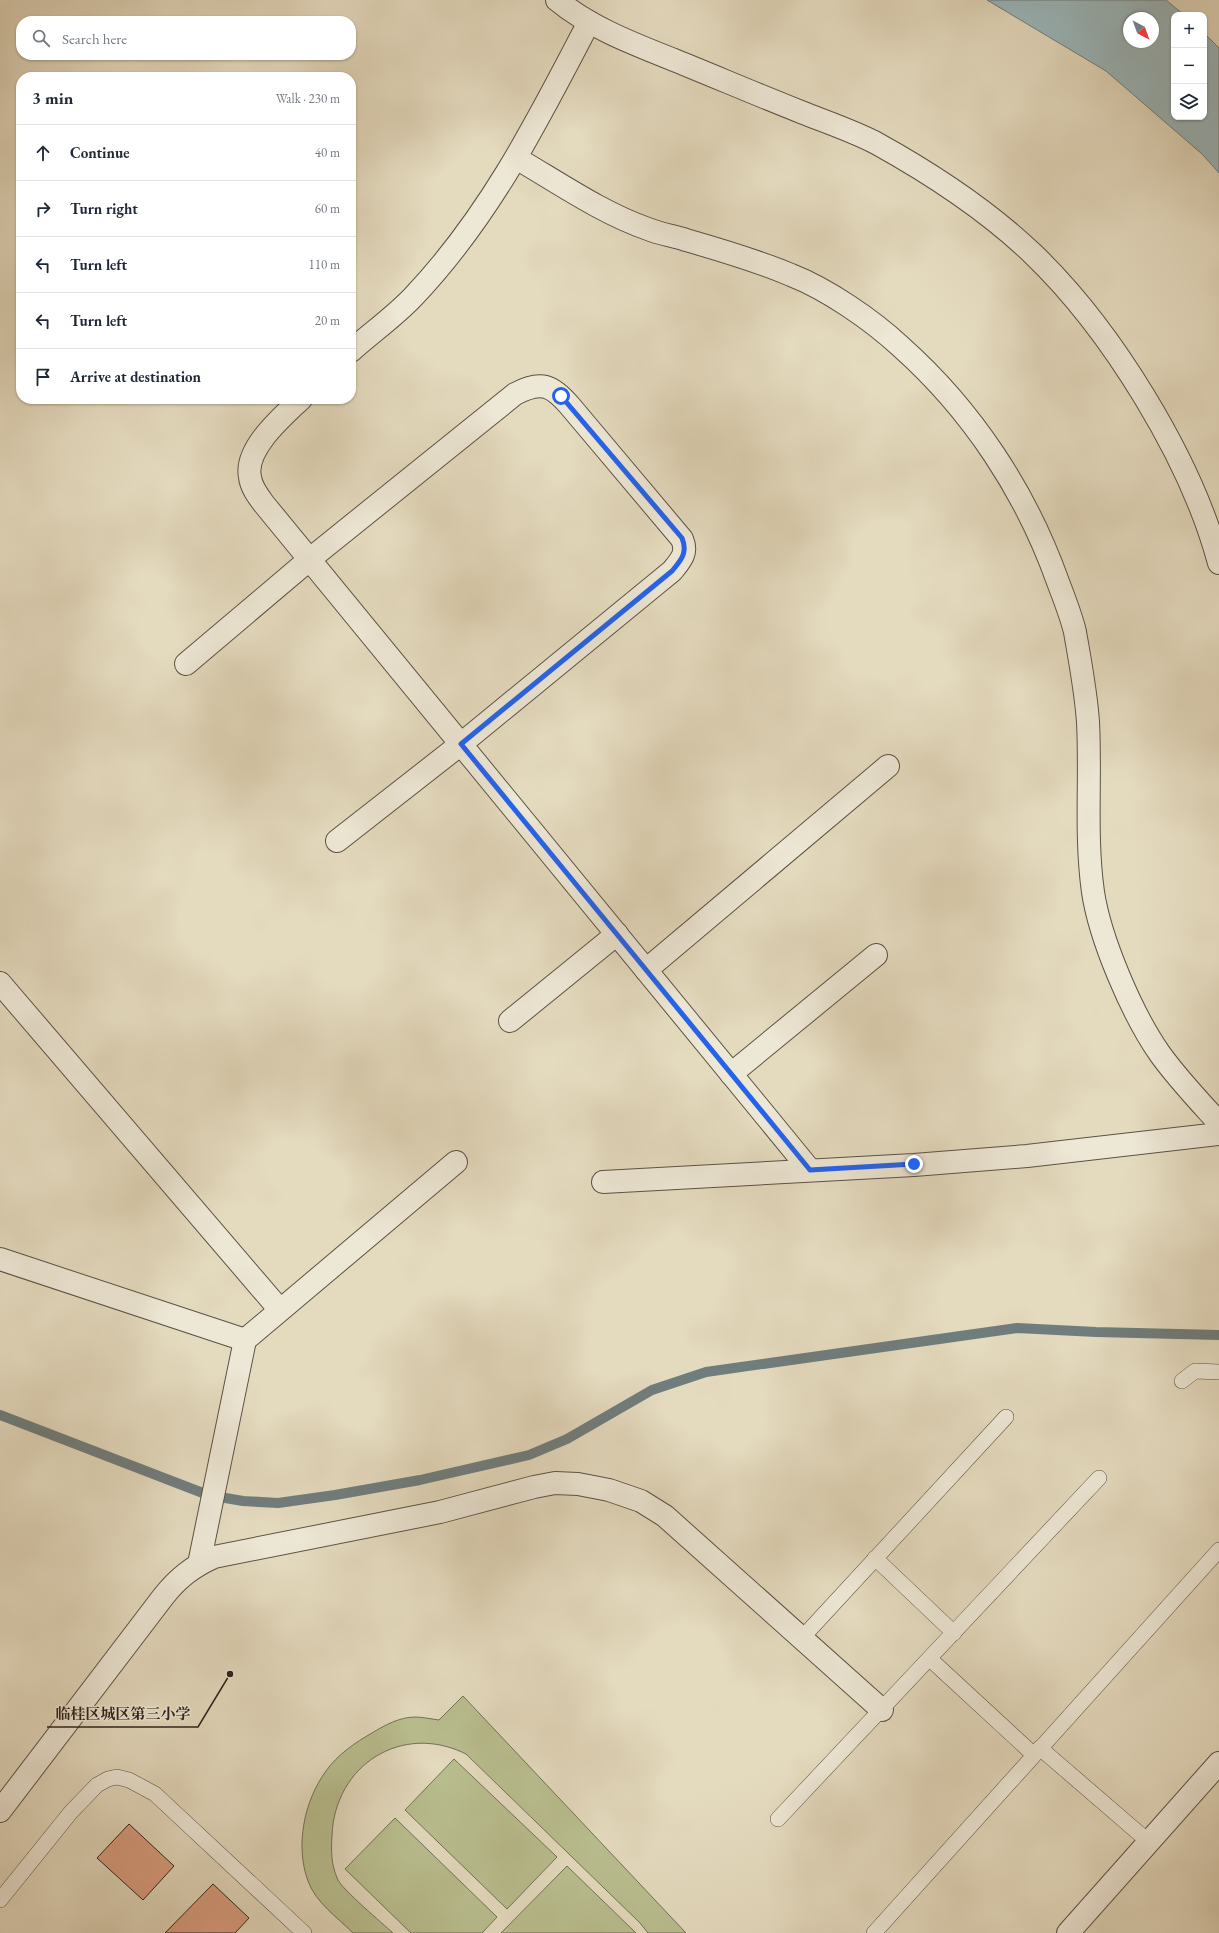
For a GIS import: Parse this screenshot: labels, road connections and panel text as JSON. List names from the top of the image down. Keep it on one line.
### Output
{"places":["临桂区城区第三小学"],"north":"bottom right","page":{"map_buttons":["+","−"],"search":"Search here","heading":["3 min","Walk · 230 m"],"list":[["Continue","40 m"],["Turn right","60 m"],["Turn left","110 m"],["Turn left","20 m"],"Arrive at destination"]}}
